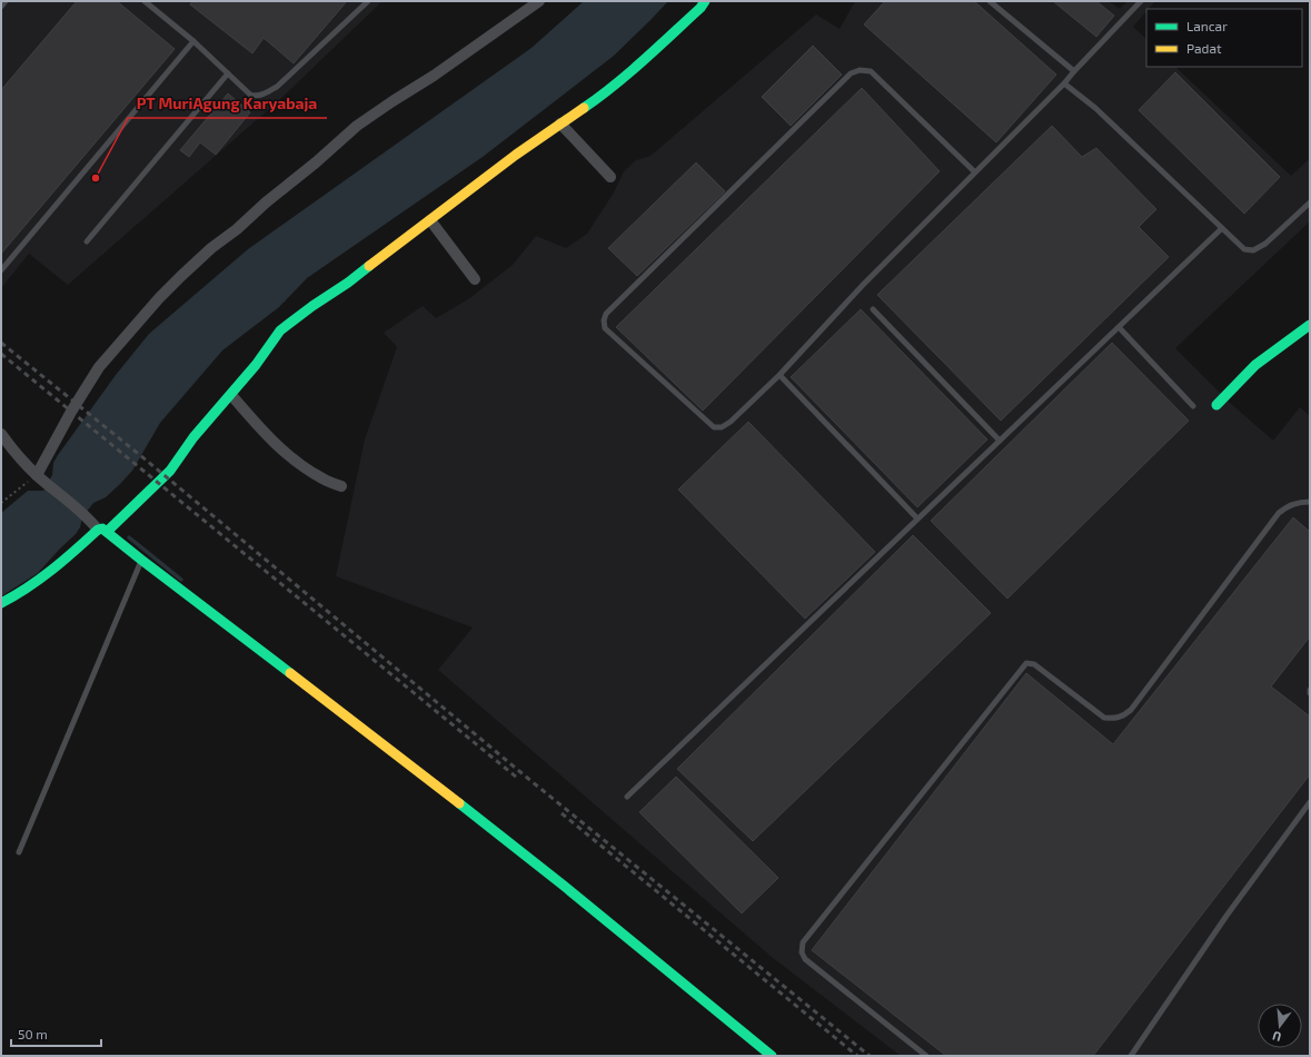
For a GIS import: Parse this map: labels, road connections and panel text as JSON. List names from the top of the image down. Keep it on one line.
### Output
{"places":["PT MuriAgung Karyabaja"],"legend":["Lancar","Padat"],"scale_bar":"50 m","north":"bottom"}
